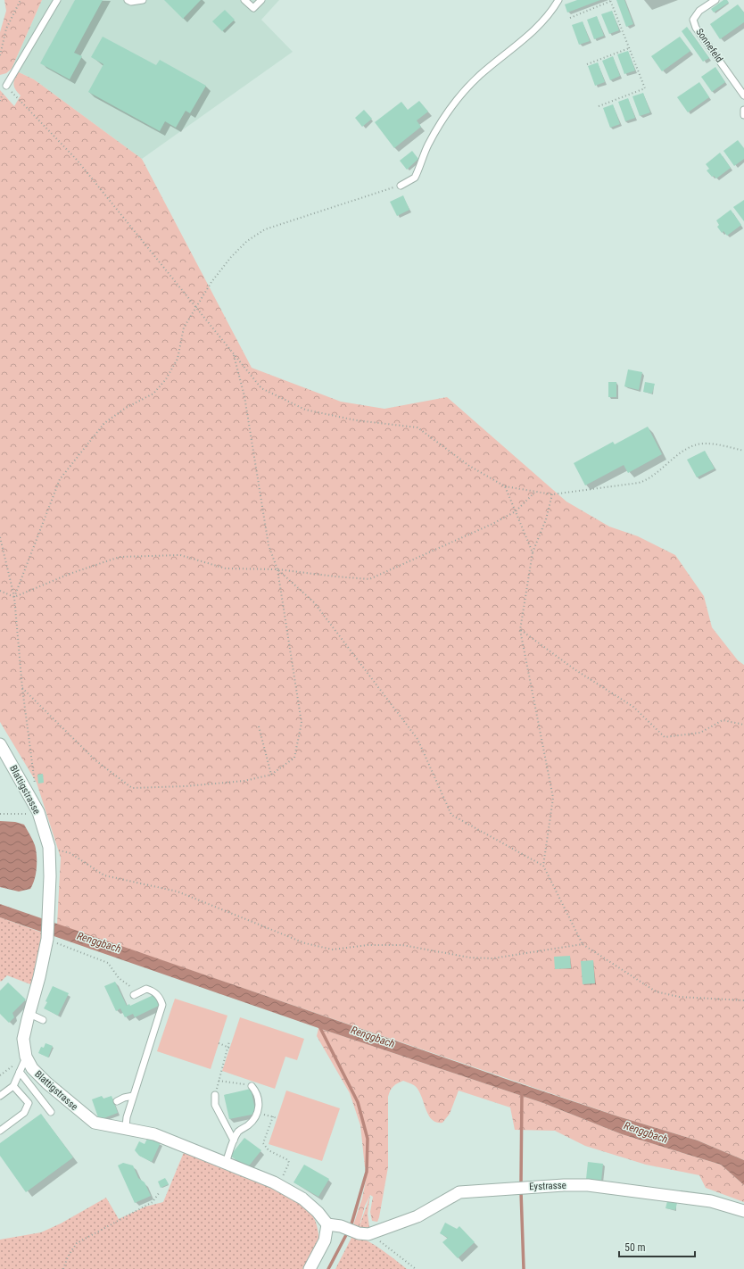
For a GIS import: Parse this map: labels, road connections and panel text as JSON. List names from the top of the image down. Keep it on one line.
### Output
{"streets":{"street":["Blattigstrasse","Eystrasse"],"lane":["Sonnefeld"]},"water":["Renggbach"],"scale_bar":"50 m"}
